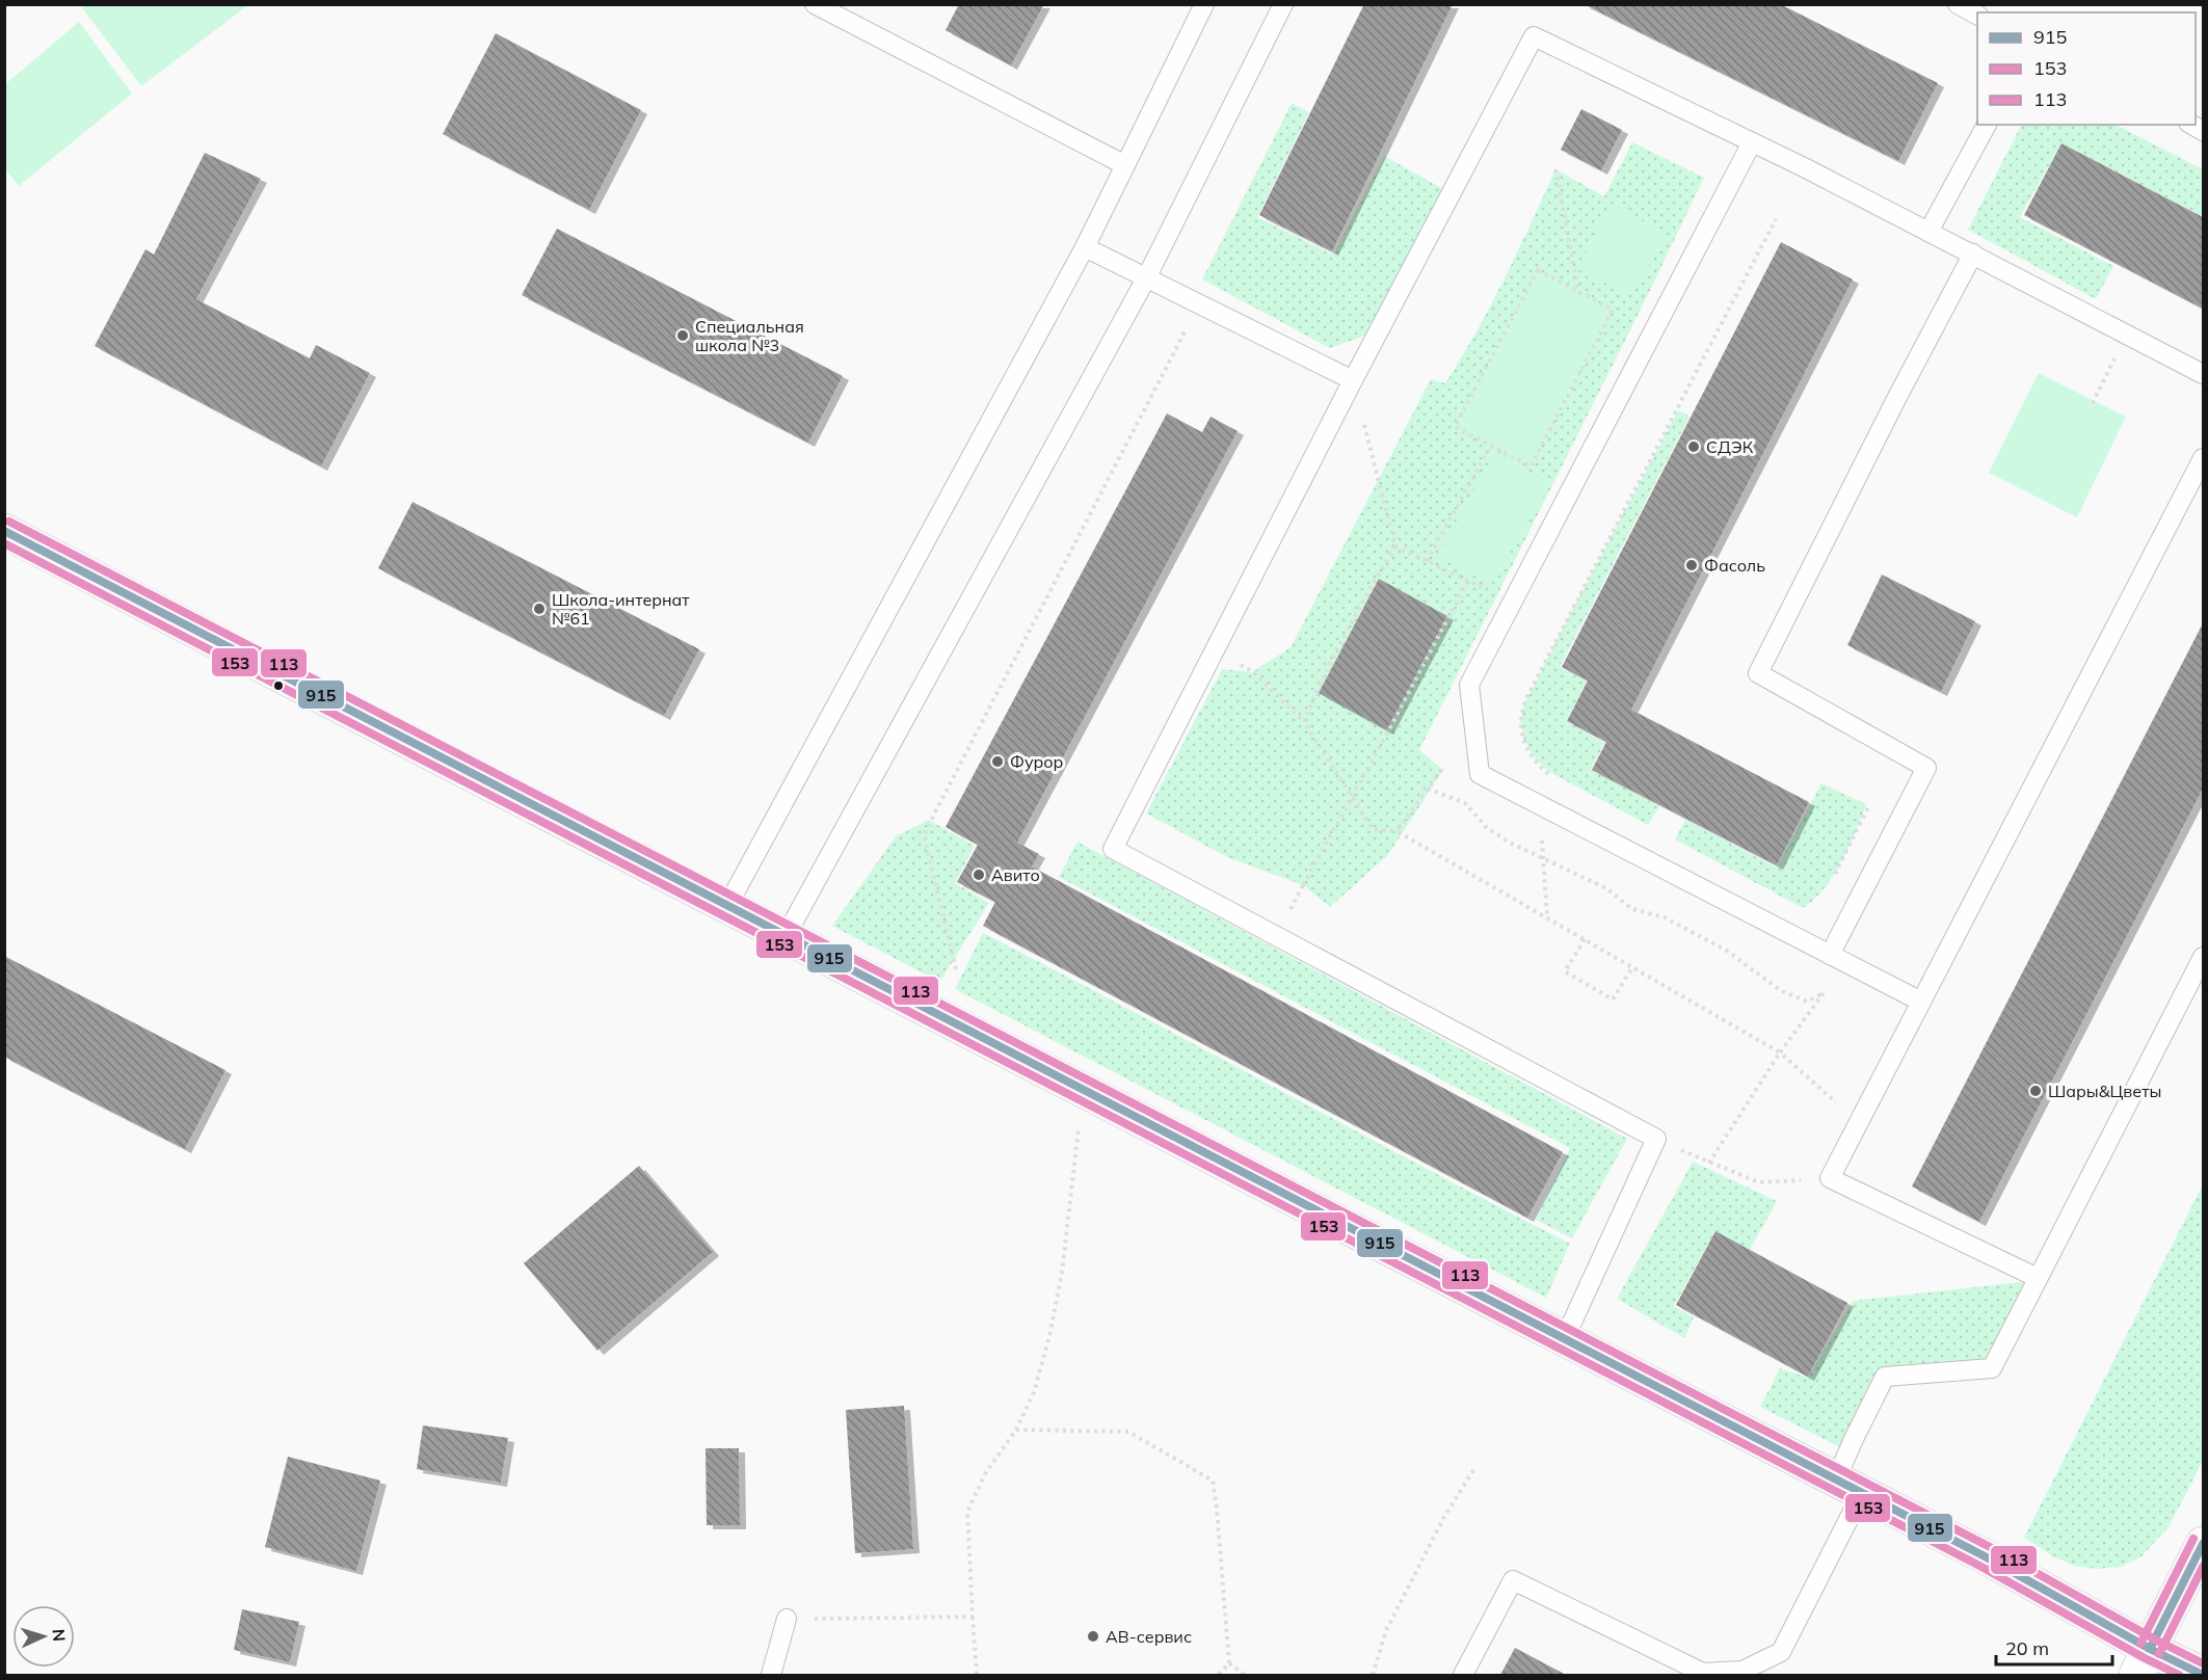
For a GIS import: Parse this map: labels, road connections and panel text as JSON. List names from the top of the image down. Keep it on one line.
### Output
{"places":["Специальная школа №3","СДЭК","Фасоль","Школа-интернат №61","Фурор","Авито","Шары&Цветы","АВ-сервис"],"lines":["transit line 113","transit line 915","transit line 153"],"legend":["915","153","113"],"scale_bar":"20 m","north":"right"}
